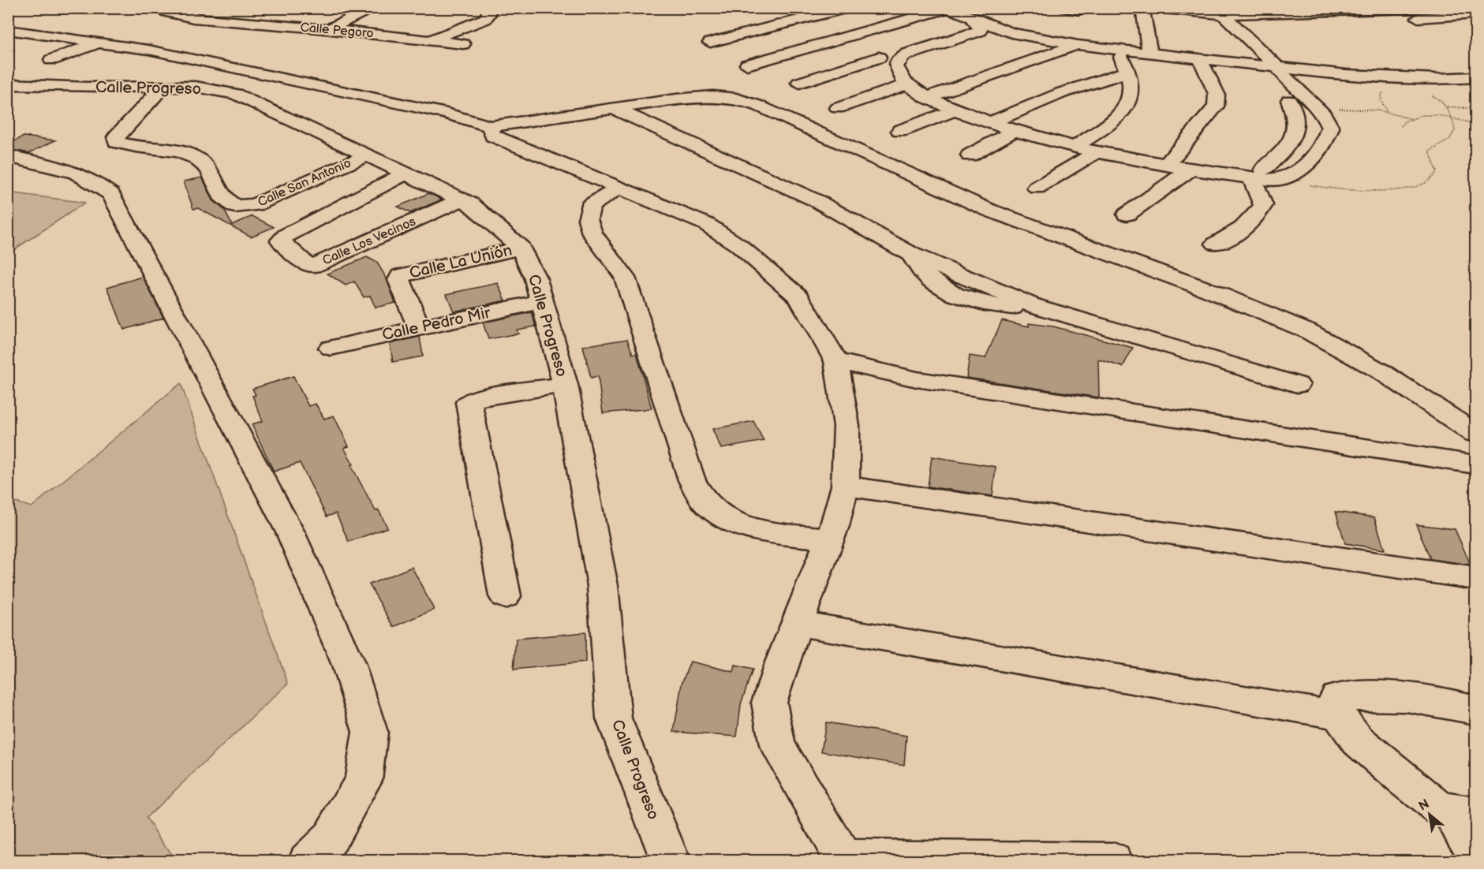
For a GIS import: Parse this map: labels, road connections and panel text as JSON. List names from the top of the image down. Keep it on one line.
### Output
{"streets":{"street":["Calle Pegoro","Calle Progreso","Calle San Antonio","Calle Los Vecinos","Calle La Unión","Calle Pedro Mir"]},"crossings":[["Calle Progreso","Calle San Antonio"],["Calle Progreso","Calle Los Vecinos"],["Calle Progreso","Calle La Unión"],["Calle Progreso","Calle Pedro Mir"],["Calle La Unión","Calle Pedro Mir"]],"north":"top left"}
